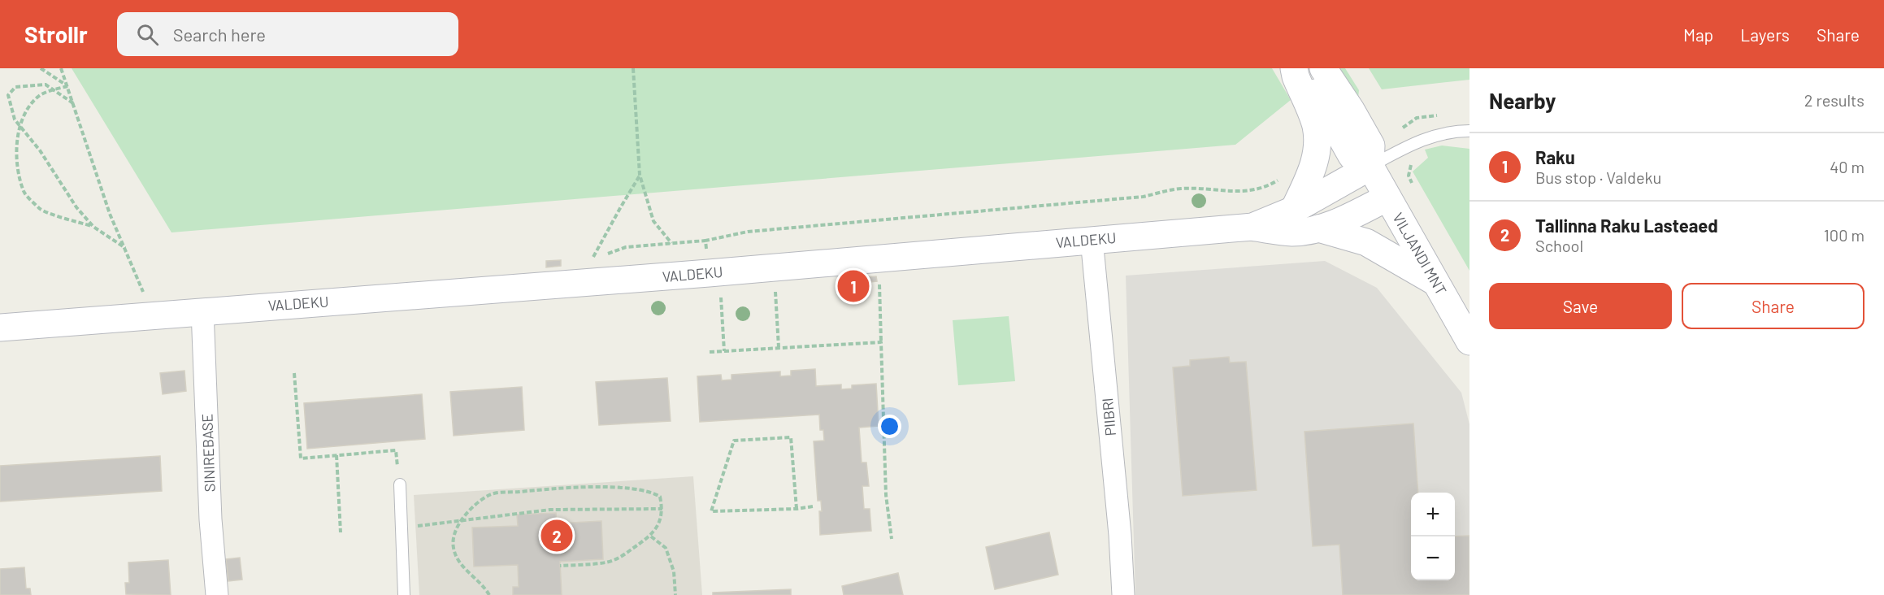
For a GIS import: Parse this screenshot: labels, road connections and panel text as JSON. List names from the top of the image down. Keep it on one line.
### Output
{"streets":{"street":["VALDEKU","VILJANDI MNT","PIIBRI","SINIREBASE"]},"crossings":[["VALDEKU","VILJANDI MNT"],["VALDEKU","PIIBRI"],["VALDEKU","SINIREBASE"]],"page":{"header":"Strollr","search":"Search here","nav":["Map","Layers","Share"],"heading":["Nearby","2 results"],"list":[{"mark":"1","name":"Raku","note":"Bus stop · Valdeku","value":"40 m"},{"mark":"2","name":"Tallinna Raku Lasteaed","note":"School","value":"100 m"}],"pins":["1","2"],"buttons":["Save","Share"],"map_buttons":["+","−"]}}
